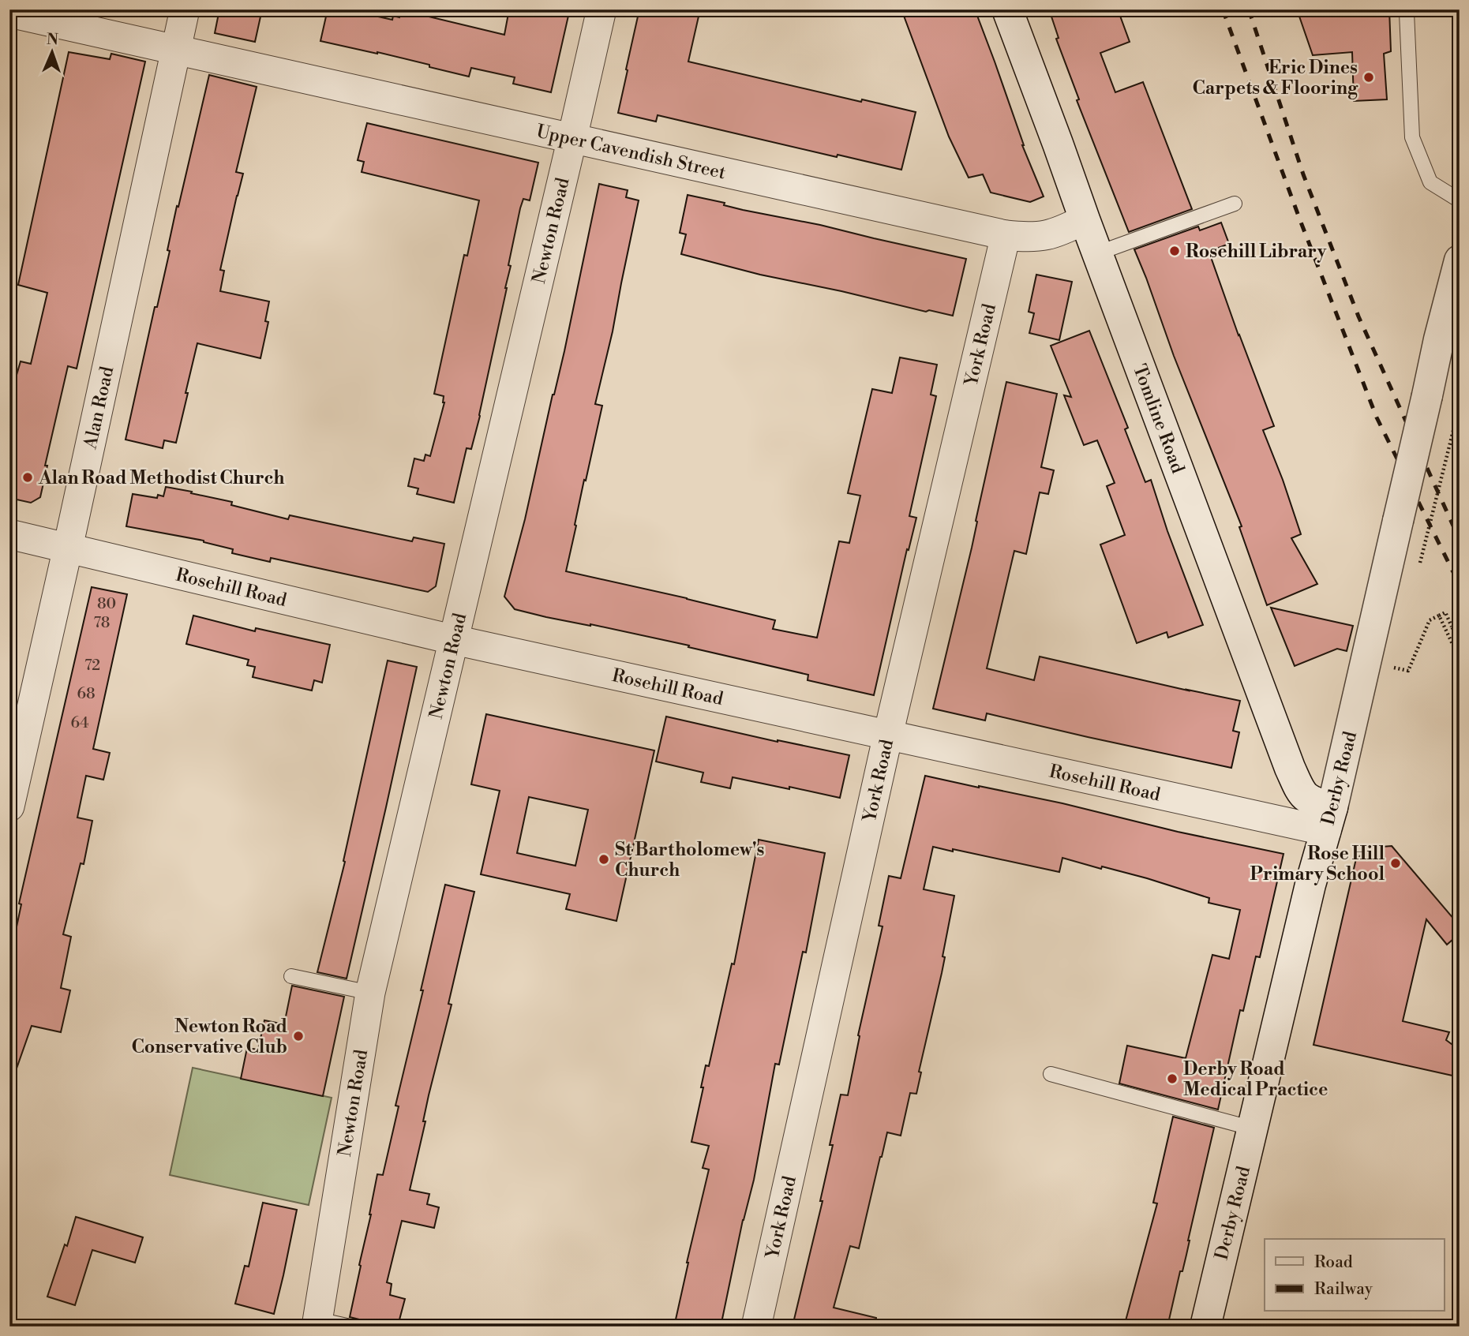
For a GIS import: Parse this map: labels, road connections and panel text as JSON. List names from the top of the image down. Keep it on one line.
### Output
{"streets":{"main road":["Tomline Road","Derby Road"],"street":["Upper Cavendish Street","Newton Road","York Road","Alan Road","Rosehill Road"]},"crossings":[["Upper Cavendish Street","Newton Road"],["Upper Cavendish Street","York Road"],["Upper Cavendish Street","Alan Road"],["Upper Cavendish Street","Tomline Road"],["Newton Road","Rosehill Road"],["York Road","Rosehill Road"],["Alan Road","Rosehill Road"],["Tomline Road","Rosehill Road"],["Tomline Road","Derby Road"],["Rosehill Road","Derby Road"]],"places":["Eric Dines Carpets & Flooring","Rosehill Library","Alan Road Methodist Church","St Bartholomew's Church","Rose Hill Primary School","Newton Road Conservative Club","Derby Road Medical Practice"],"house_numbers":["80","78","72","68","64"],"legend":["Road","Railway"],"north":"top"}
